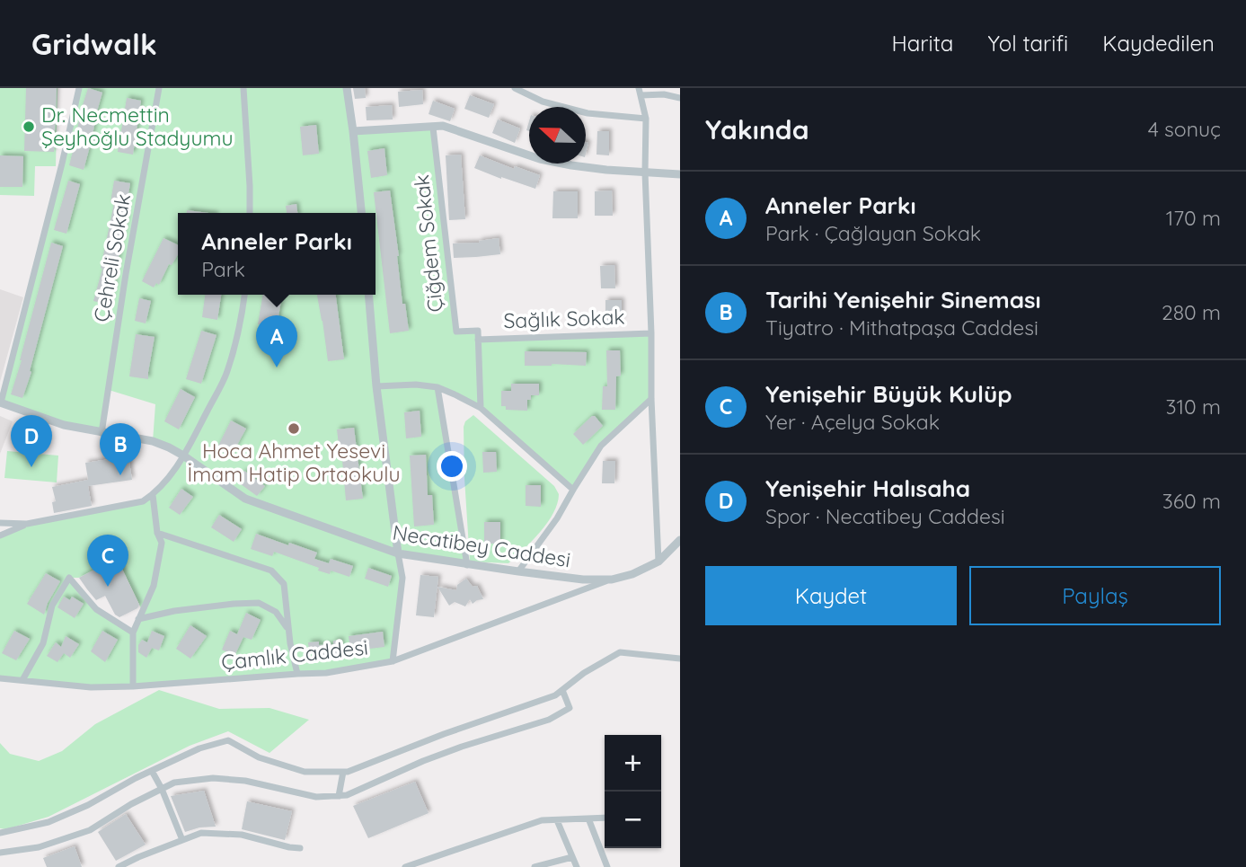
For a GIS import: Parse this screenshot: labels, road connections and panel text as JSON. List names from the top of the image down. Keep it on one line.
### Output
{"streets":{"street":["Çiğdem Sokak","Çehreli Sokak","Sağlık Sokak","Necatibey Caddesi","Çamlık Caddesi"]},"crossings":[["Çiğdem Sokak","Sağlık Sokak"],["Çehreli Sokak","Necatibey Caddesi"],["Necatibey Caddesi","Çamlık Caddesi"]],"places":["Dr. Necmettin Şeyhoğlu Stadyumu","Hoca Ahmet Yesevi İmam Hatip Ortaokulu"],"north":"left","page":{"header":"Gridwalk","nav":["Harita","Yol tarifi","Kaydedilen"],"heading":["Yakında","4 sonuç"],"list":[{"mark":"A","name":"Anneler Parkı","note":"Park · Çağlayan Sokak","value":"170 m"},{"mark":"B","name":"Tarihi Yenişehir Sineması","note":"Tiyatro · Mithatpaşa Caddesi","value":"280 m"},{"mark":"C","name":"Yenişehir Büyük Kulüp","note":"Yer · Açelya Sokak","value":"310 m"},{"mark":"D","name":"Yenişehir Halısaha","note":"Spor · Necatibey Caddesi","value":"360 m"}],"popup":["Anneler Parkı","Park"],"pins":["A","D","B","C"],"buttons":["Kaydet","Paylaş"],"map_buttons":["+","−"]}}
